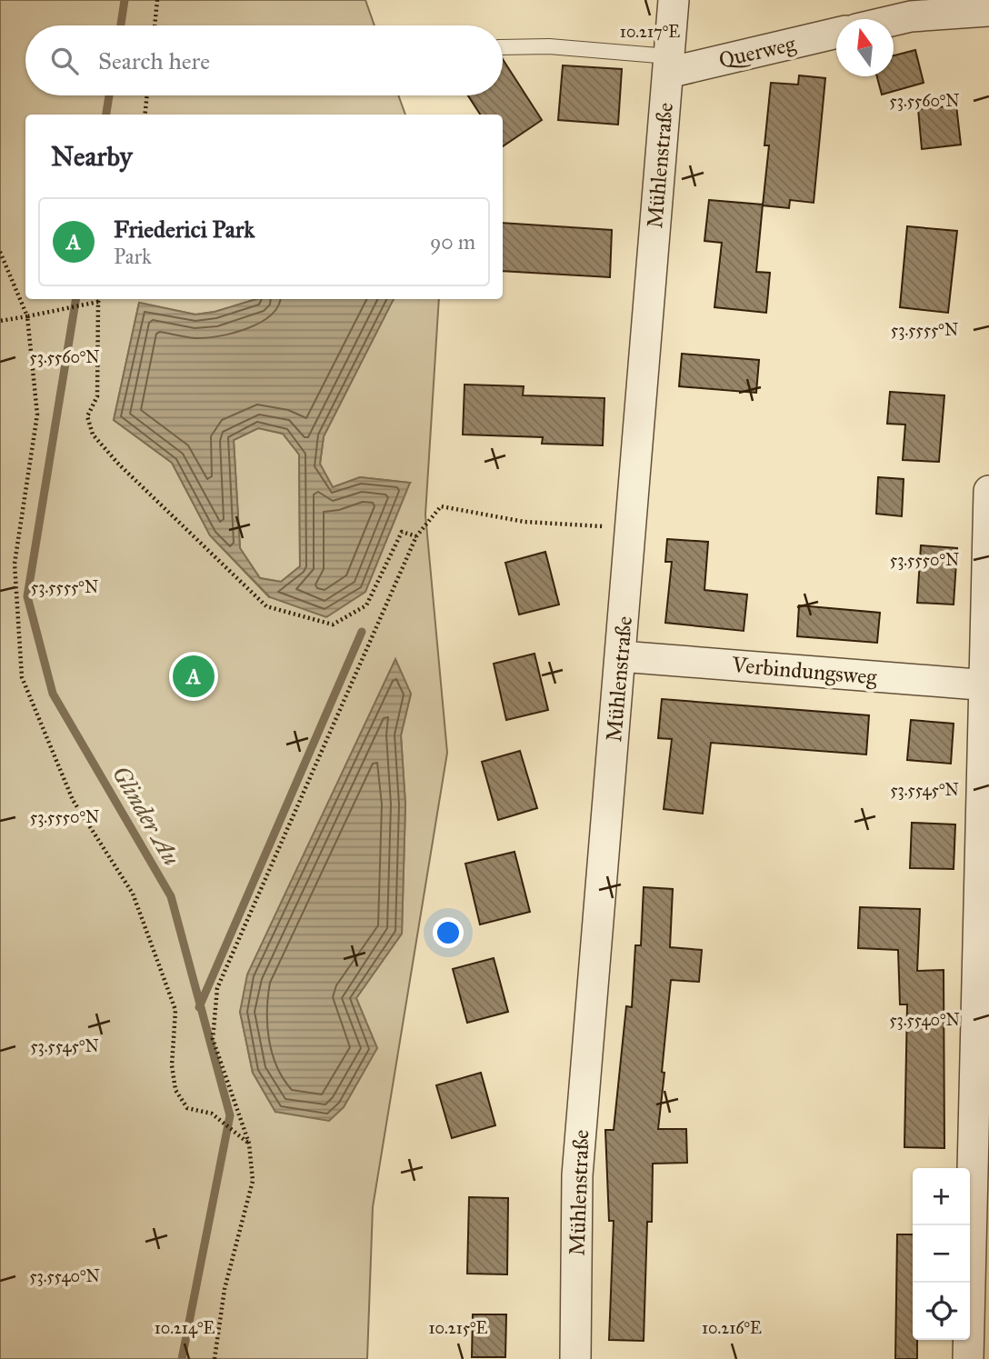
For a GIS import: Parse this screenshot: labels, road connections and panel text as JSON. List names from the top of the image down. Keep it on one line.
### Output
{"streets":{"street":["Querweg","Mühlenstraße","Verbindungsweg"]},"crossings":[["Querweg","Mühlenstraße"],["Mühlenstraße","Verbindungsweg"]],"water":["Glinder Au"],"north":"top","page":{"search":"Search here","heading":"Nearby","list":[{"mark":"A","name":"Friederici Park","note":"Park","value":"90 m"}],"pins":"A","map_buttons":["+","−"]},"coordinates":["10.217°E","53.5560°N","53.5555°N","53.5550°N","53.5545°N","53.5540°N","10.214°E","10.215°E","10.216°E"]}
